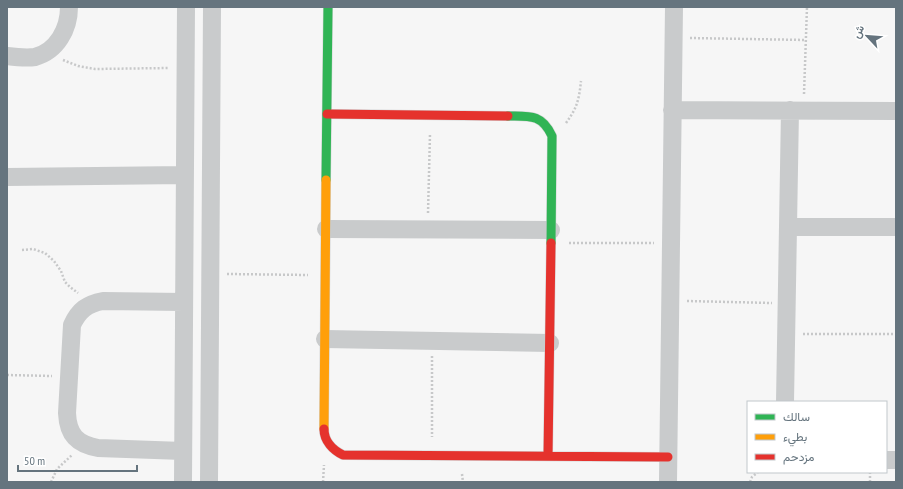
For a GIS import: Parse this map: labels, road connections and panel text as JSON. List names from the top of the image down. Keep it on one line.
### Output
{"legend":["سالك","بطيء","مزدحم"],"scale_bar":"50 m","north":"top left"}
